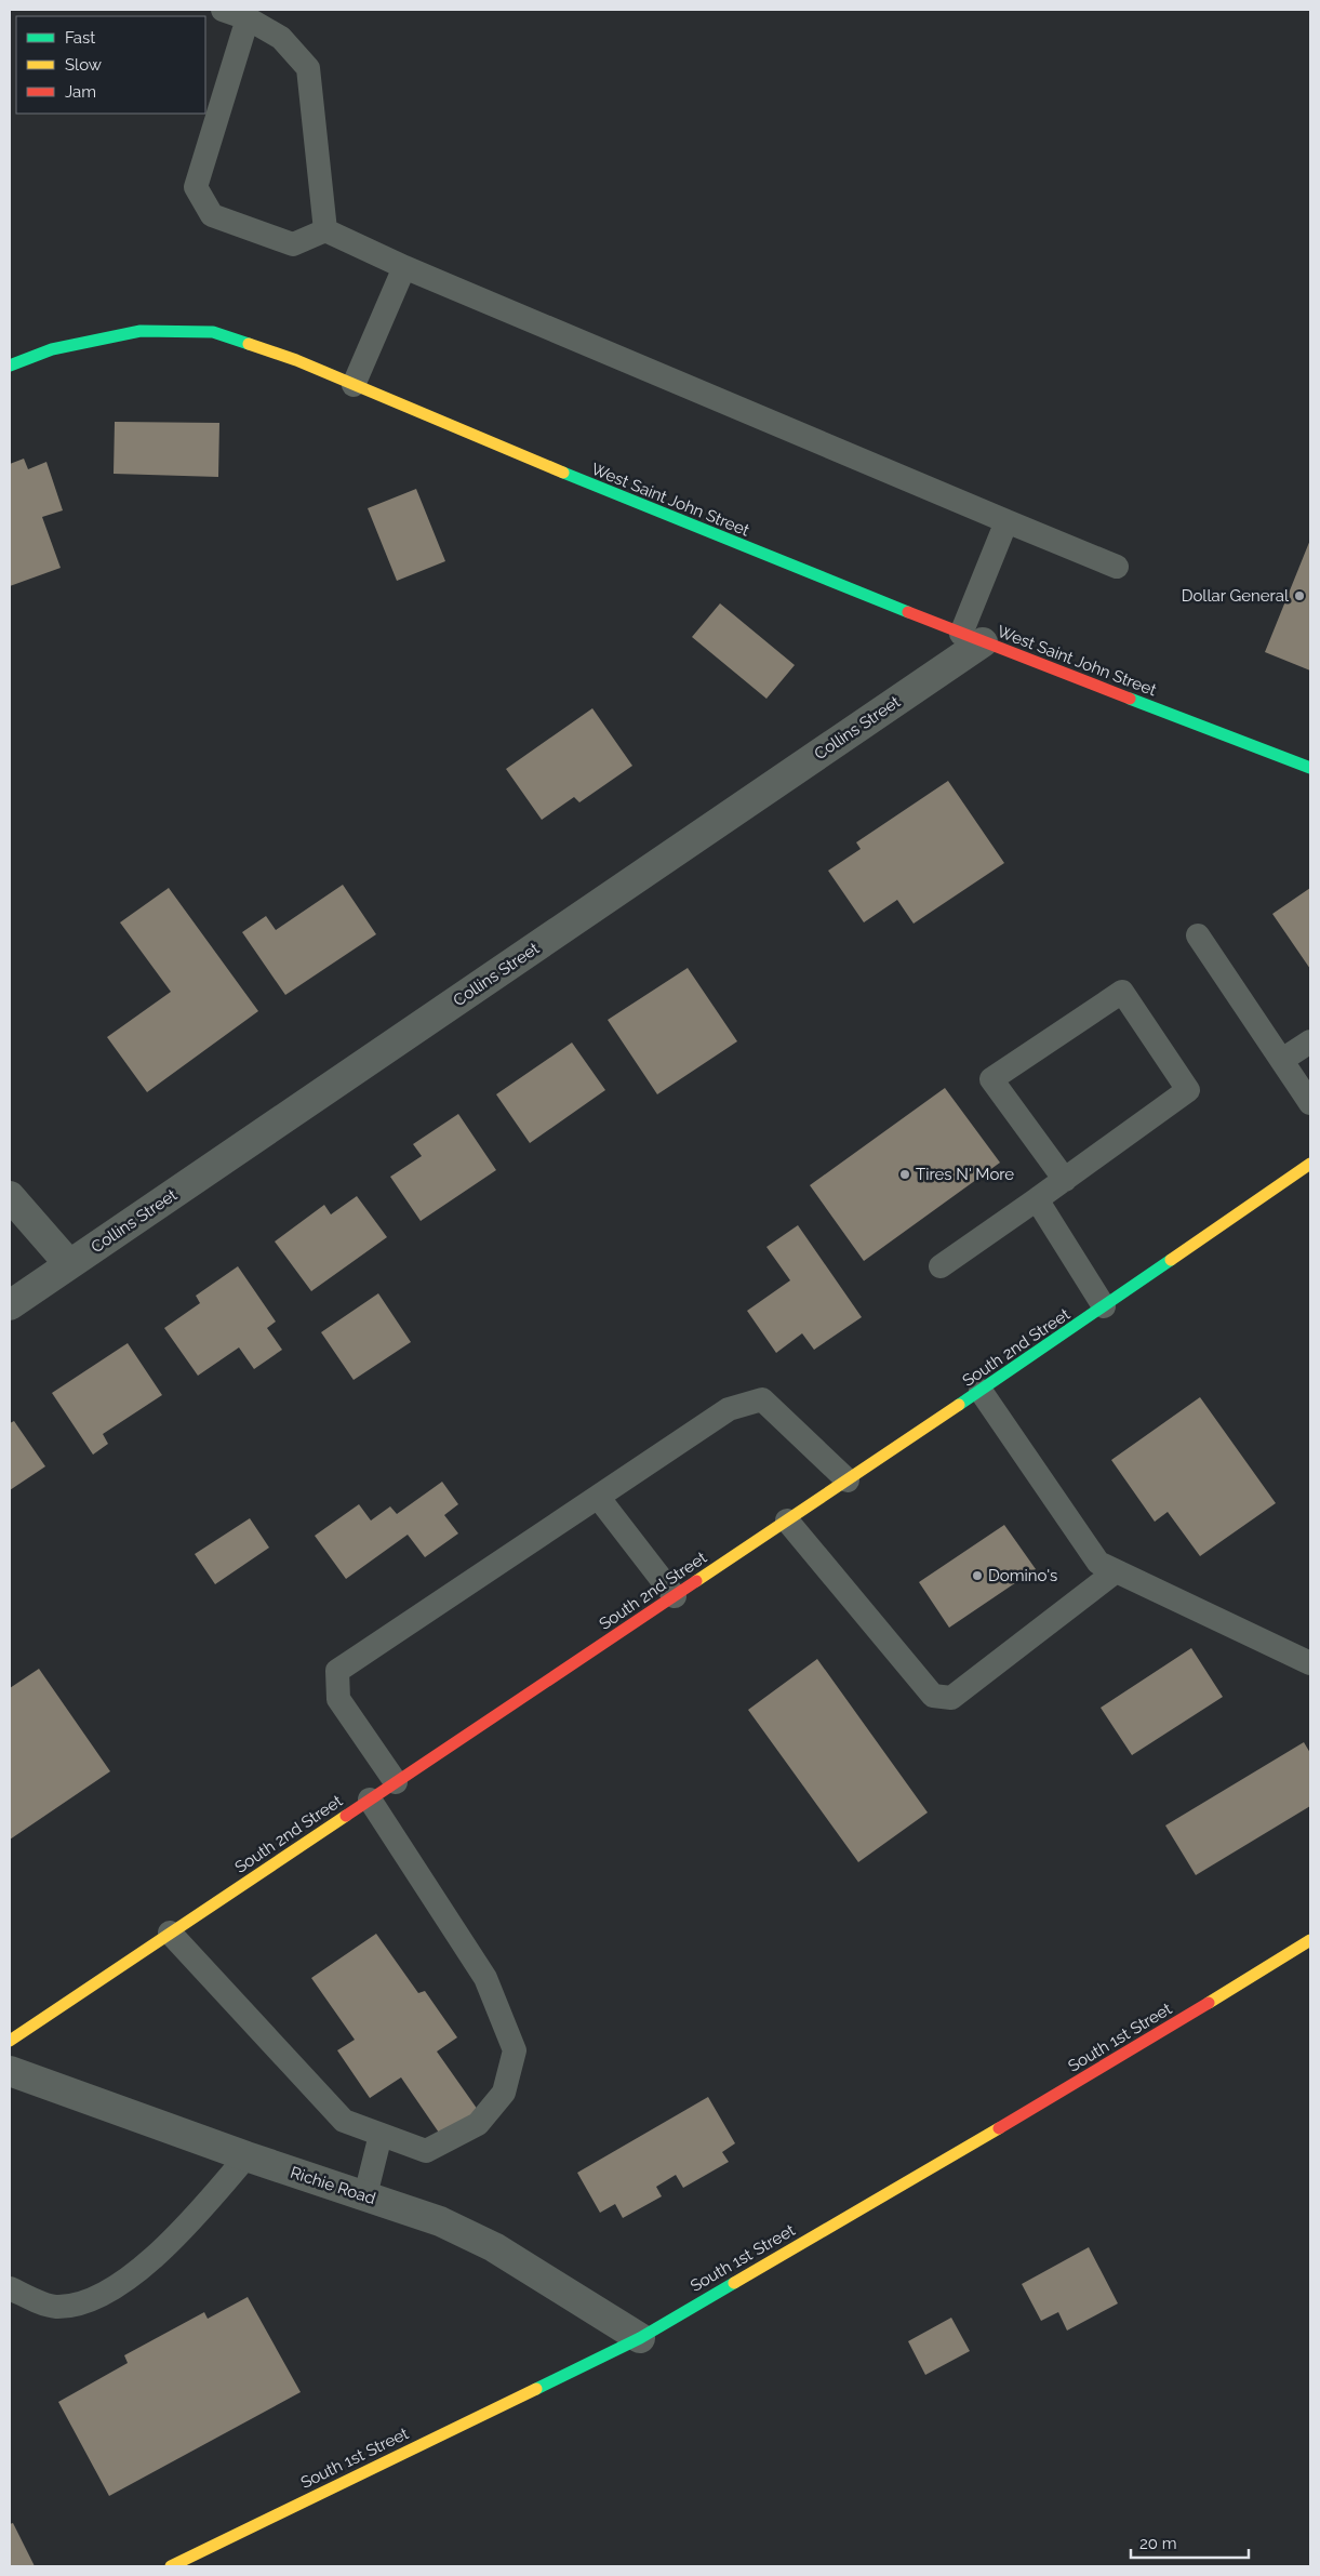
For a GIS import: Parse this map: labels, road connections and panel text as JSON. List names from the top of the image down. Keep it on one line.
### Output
{"streets":{"street":["West Saint John Street","Collins Street","South 2nd Street","South 1st Street","Richie Road"]},"crossings":[["West Saint John Street","Collins Street"],["South 1st Street","Richie Road"]],"places":["Dollar General","Tires N' More","Domino's"],"legend":["Fast","Slow","Jam"],"scale_bar":"20 m"}
